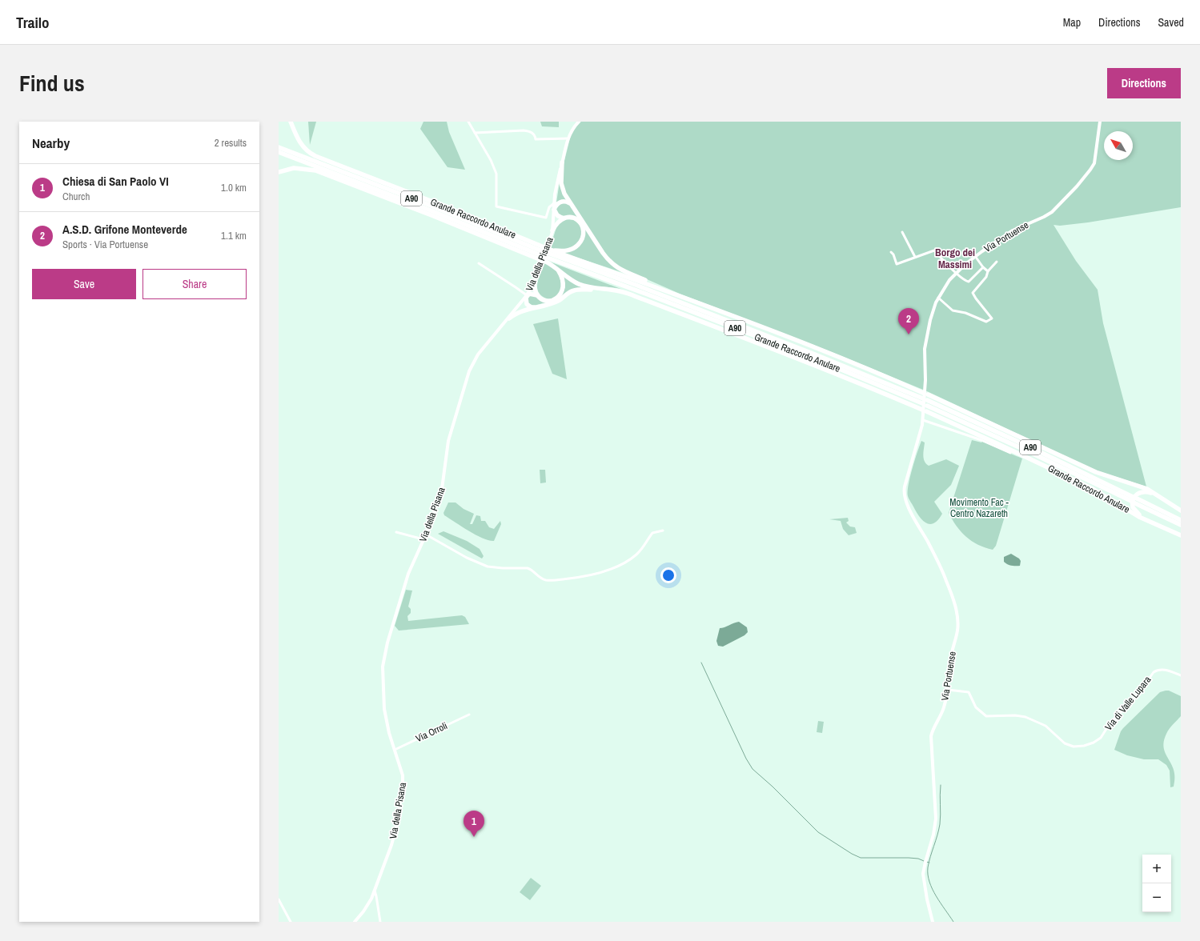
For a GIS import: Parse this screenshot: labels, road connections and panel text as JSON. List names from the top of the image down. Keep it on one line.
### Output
{"streets":{"highway":["A90","Grande Raccordo Anulare"],"main road":["Via Portuense","Via della Pisana"],"street":["Via di Valle Lupara","Via Orroli"]},"crossings":[["Grande Raccordo Anulare","Via Portuense"],["Grande Raccordo Anulare","Via della Pisana"],["Via Portuense","Via di Valle Lupara"],["Via della Pisana","Via Orroli"]],"districts":["Borgo dei Massimi"],"parks":["Movimento Fac - Centro Nazareth"],"north":"top left","page":{"header":"Trailo","nav":["Map","Directions","Saved"],"title":"Find us","buttons":["Directions",["Save","Share"]],"heading":["Nearby","2 results"],"list":[{"mark":"1","name":"Chiesa di San Paolo VI","note":"Church","value":"1.0 km"},{"mark":"2","name":"A.S.D. Grifone Monteverde","note":"Sports · Via Portuense","value":"1.1 km"}],"pins":["2","1"],"map_buttons":["+","−"]}}
